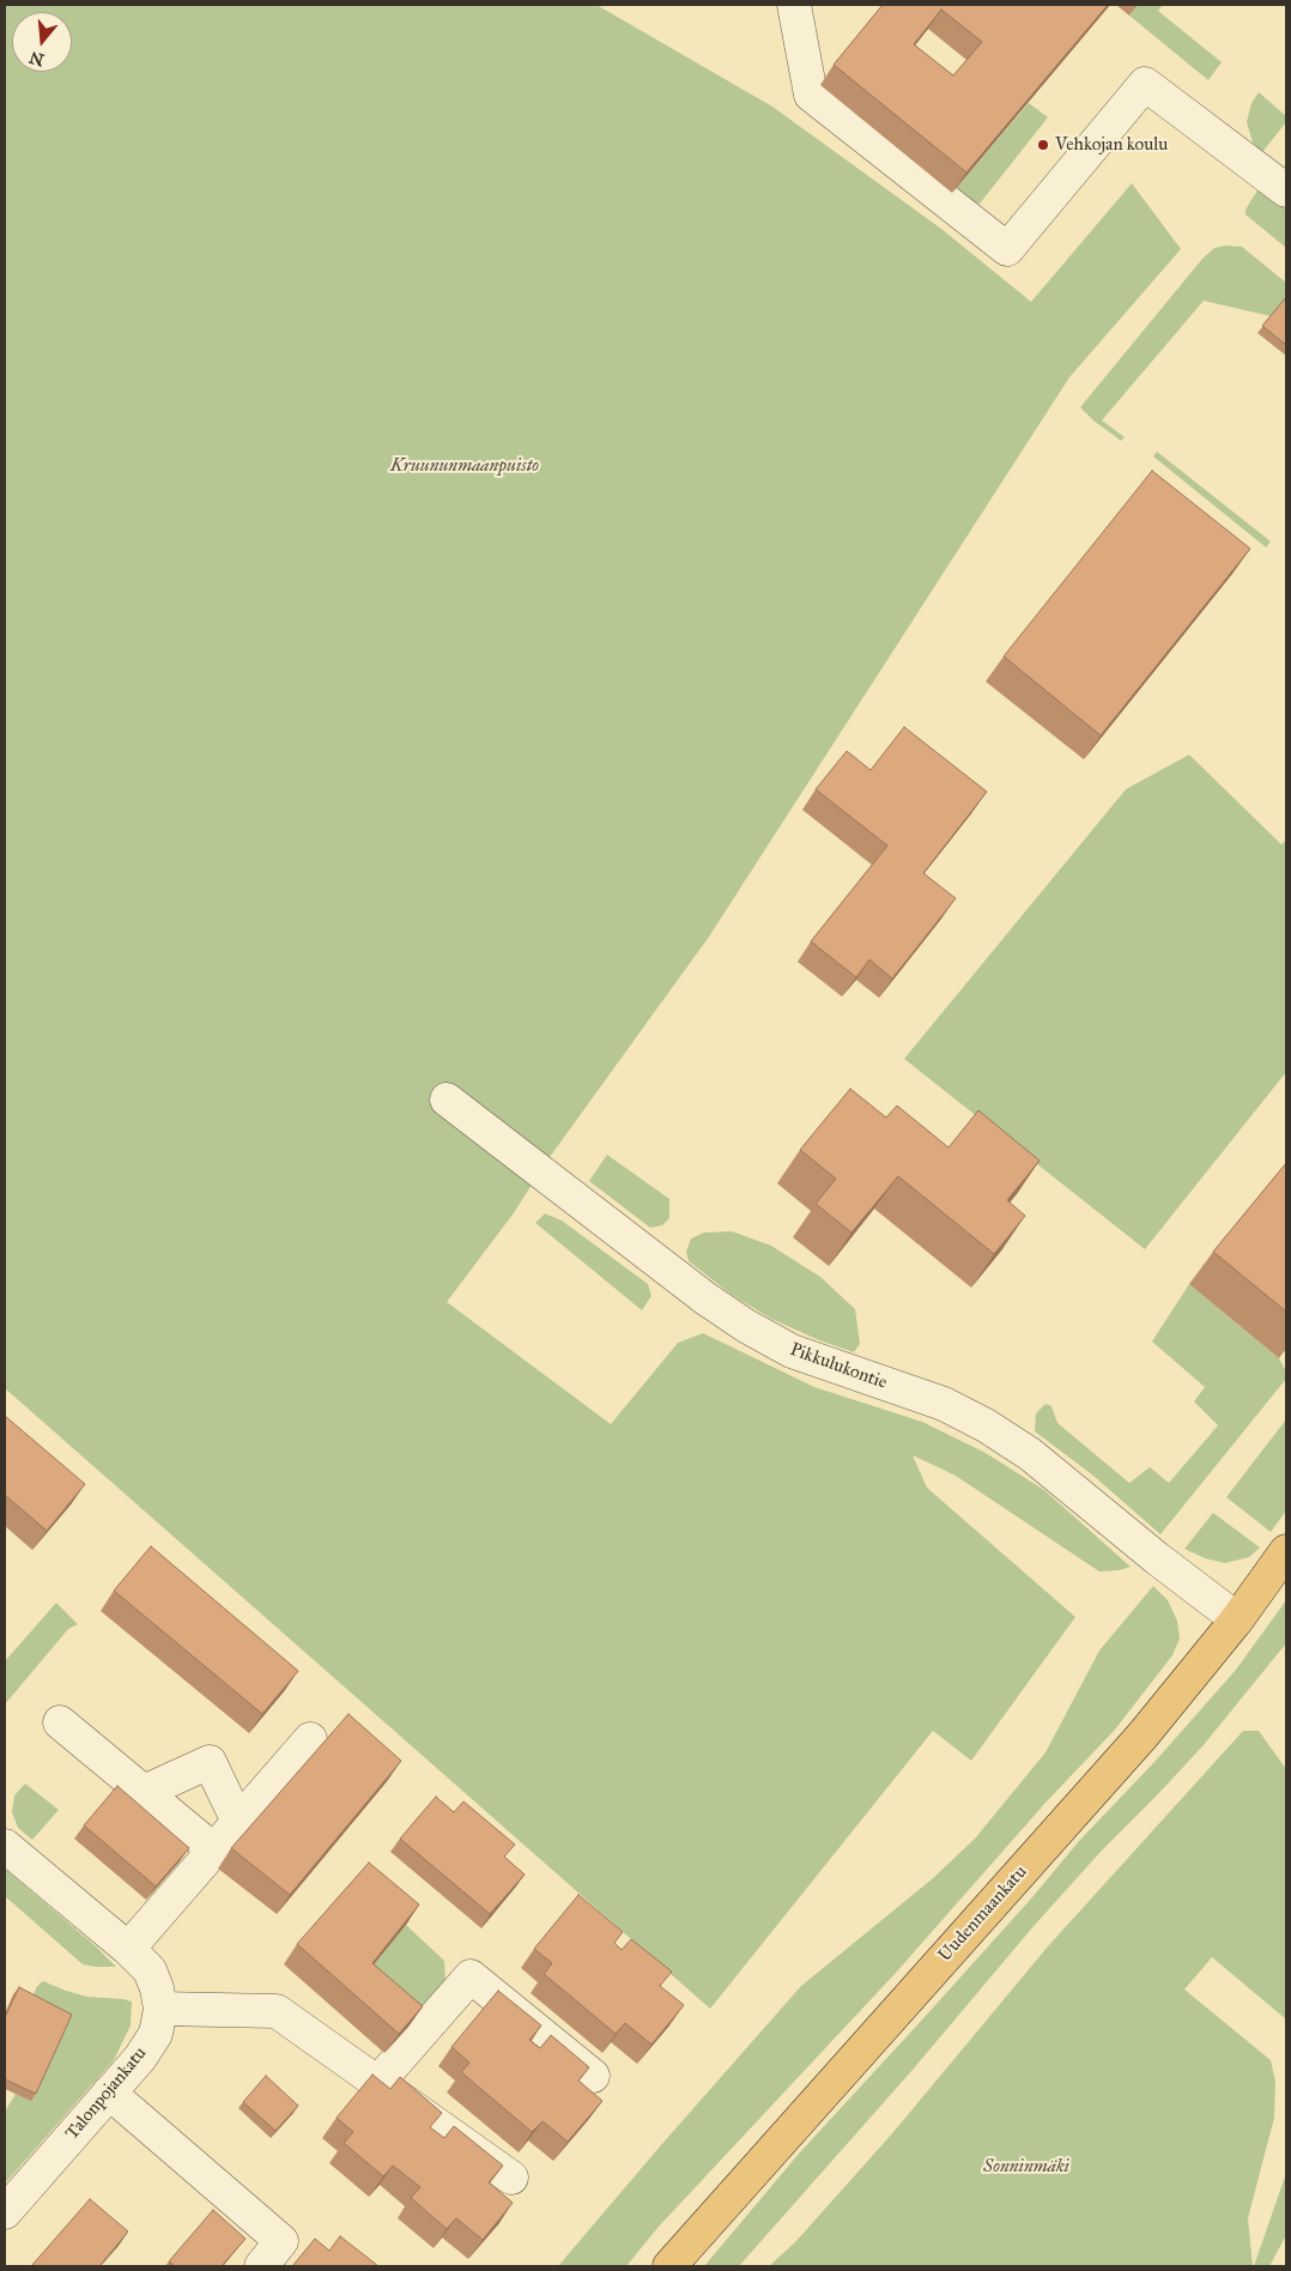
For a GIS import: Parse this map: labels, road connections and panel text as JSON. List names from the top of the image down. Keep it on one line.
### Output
{"streets":{"main road":["Uudenmaankatu"],"street":["Pikkulukontie","Talonpojankatu"]},"crossings":[["Pikkulukontie","Uudenmaankatu"]],"parks":["Kruununmaanpuisto","Sonninmäki"],"places":["Vehkojan koulu"],"north":"bottom"}
